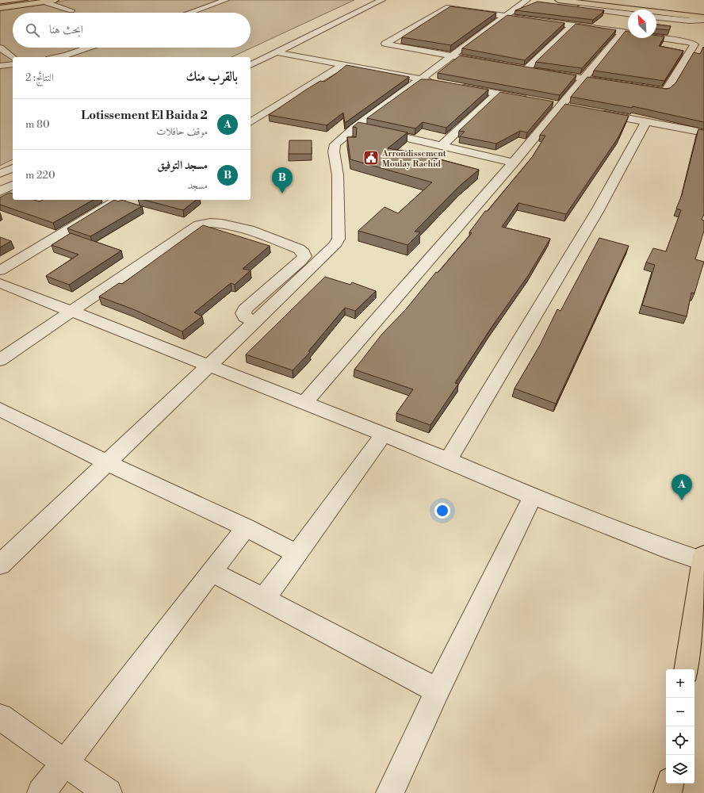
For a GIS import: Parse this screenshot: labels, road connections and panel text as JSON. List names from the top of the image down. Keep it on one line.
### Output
{"places":{"public building":["Arrondissement Moulay Rachid"]},"north":"top left","page":{"search":"ابحث هنا","heading":["بالقرب منك","النتائج: 2"],"list":[{"mark":"A","name":"Lotissement El Baida 2","note":"موقف حافلات","value":"80 m"},{"mark":"B","name":"مسجد التوفيق","note":"مسجد","value":"220 m"}],"pins":["B","A"],"map_buttons":["+","−"]}}
